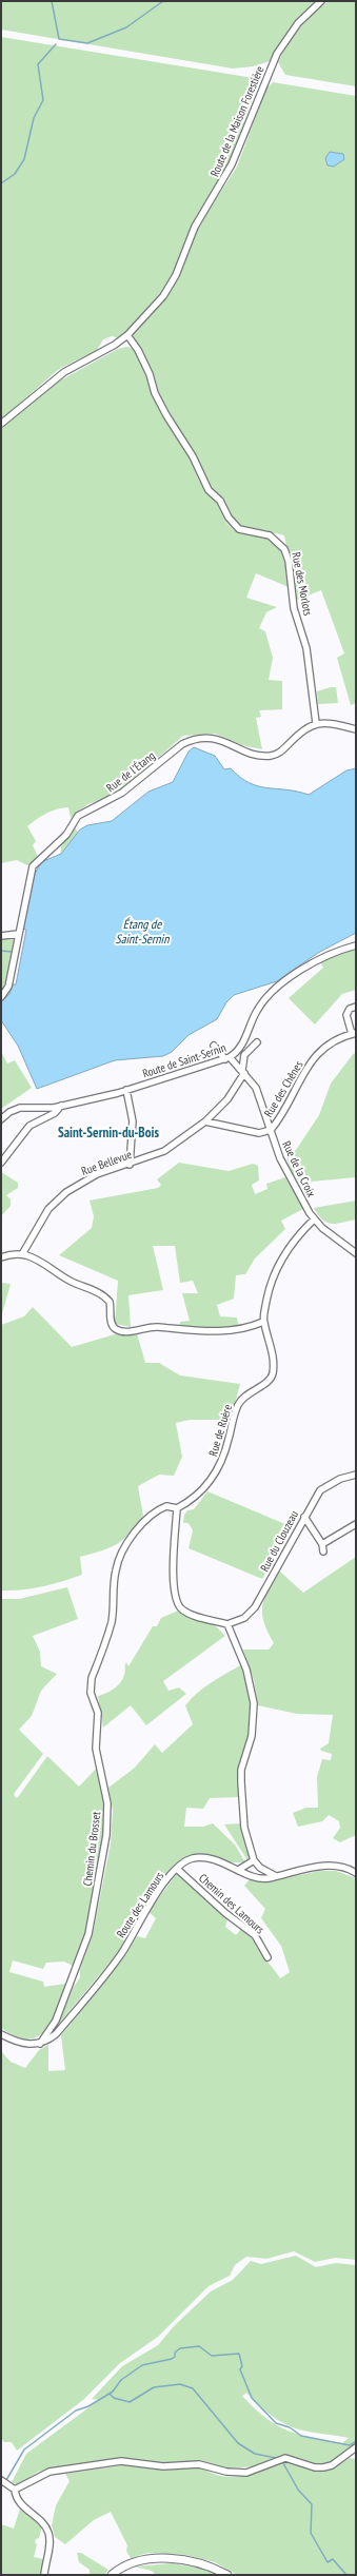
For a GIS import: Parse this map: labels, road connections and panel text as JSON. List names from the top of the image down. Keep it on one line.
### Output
{"streets":{"street":["Route de la Maison Forestière","Rue des Morlots","Rue de l'Étang","Route de Saint-Sernin","Rue des Chênes","Rue Bellevue","Rue de la Croix","Rue de Ruère","Rue du Clouzeau","Chemin du Brosset","Chemin des Lamours","Route des Lamours"]},"crossings":[["Route de la Maison Forestière","Rue des Morlots"],["Rue des Morlots","Rue de l'Étang"],["Route de Saint-Sernin","Rue Bellevue"],["Route de Saint-Sernin","Rue de la Croix"],["Rue des Chênes","Rue de la Croix"],["Rue Bellevue","Rue de la Croix"],["Rue de la Croix","Rue de Ruère"],["Rue de Ruère","Chemin du Brosset"],["Chemin du Brosset","Route des Lamours"],["Chemin des Lamours","Route des Lamours"]],"districts":["Saint-Sernin-du-Bois"],"water":["Étang de Saint-Sernin"]}
